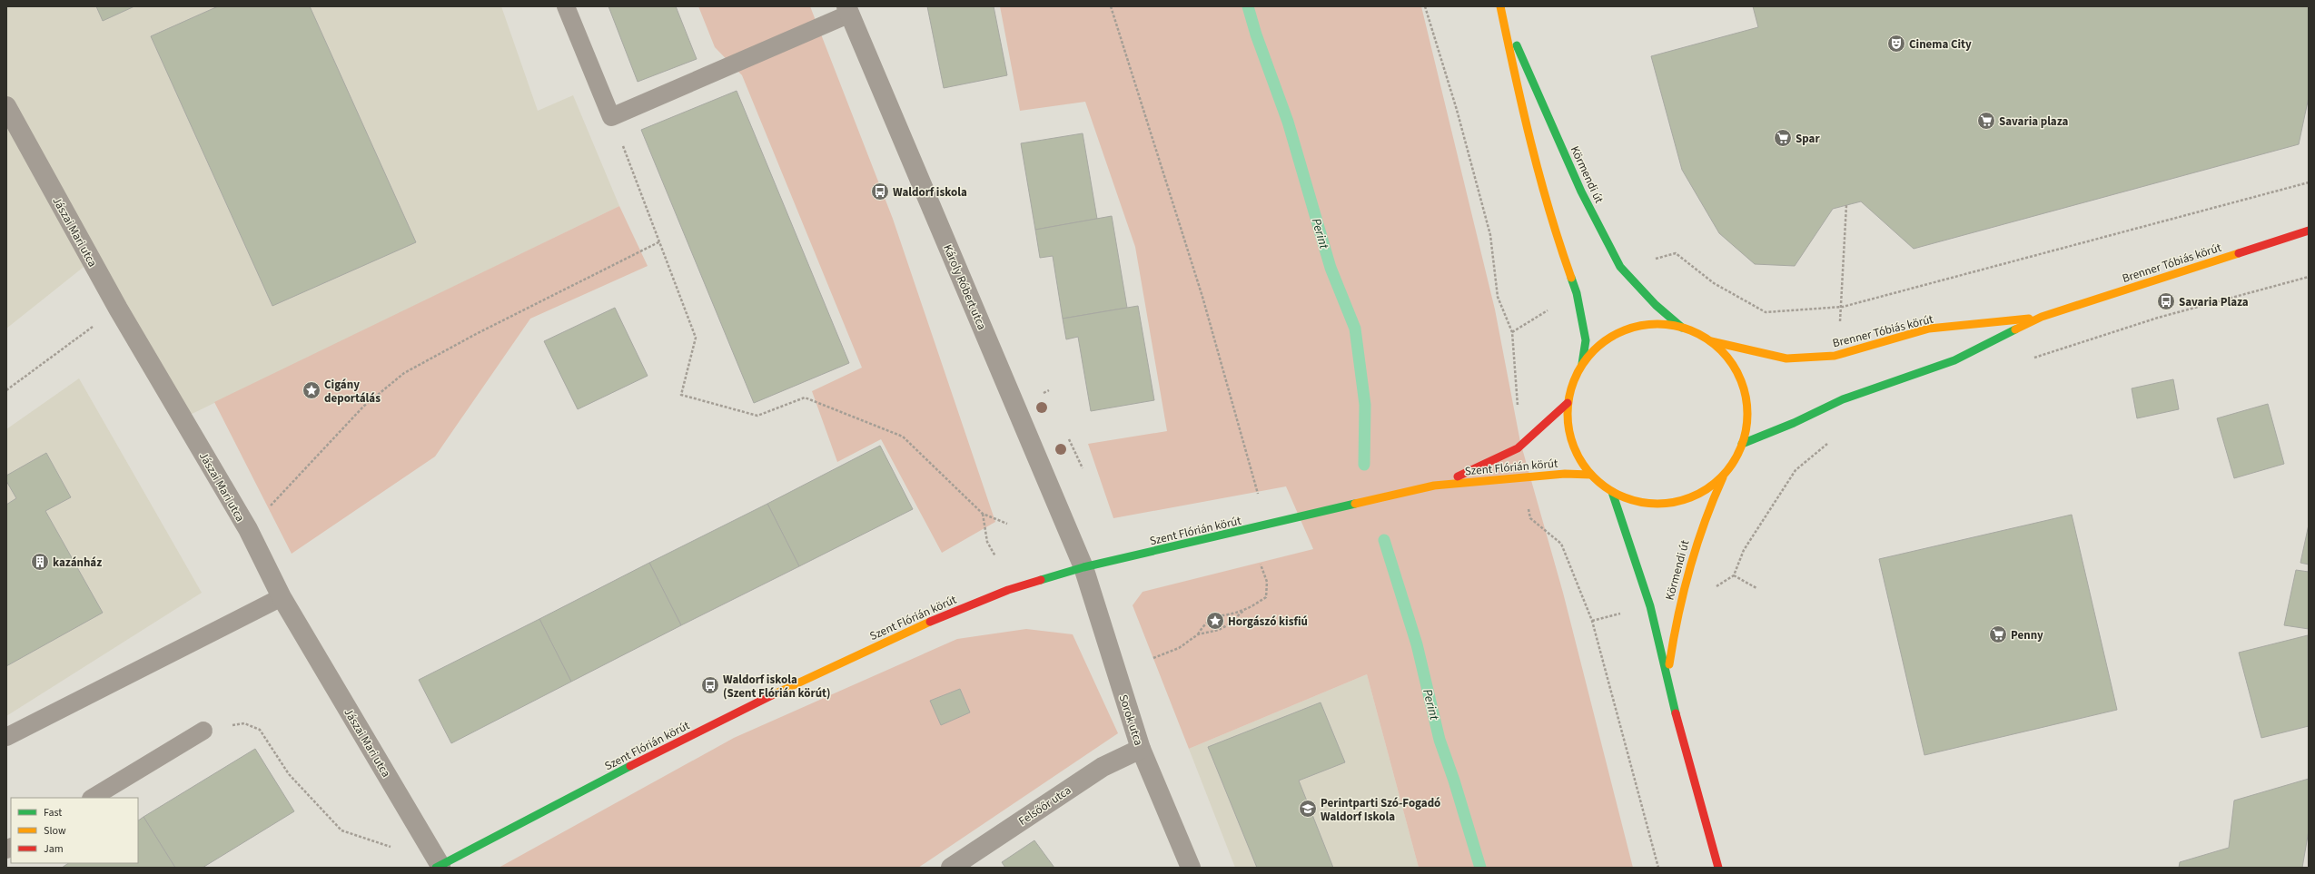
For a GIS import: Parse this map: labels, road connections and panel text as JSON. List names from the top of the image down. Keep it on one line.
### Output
{"streets":{"street":["Körmendi út","Jászai Mari utca","Brenner Tóbiás körút","Károly Róbert utca","Szent Flórián körút","Sorok utca","Felsőőr utca"]},"crossings":[["Jászai Mari utca","Szent Flórián körút"],["Károly Róbert utca","Szent Flórián körút"],["Károly Róbert utca","Sorok utca"],["Szent Flórián körút","Sorok utca"],["Sorok utca","Felsőőr utca"]],"water":["Perint"],"places":{"theatre":["Cinema City"],"supermarket":["Savaria plaza","Spar","Penny"],"bus stop":["Waldorf iskola","Savaria Plaza","Waldorf iskola (Szent Flórián körút)"],"place":["Cigány deportálás","Horgászó kisfiú"],"building":["kazánház"],"school or university":["Perintparti Szó-Fogadó Waldorf Iskola"]},"legend":["Fast","Slow","Jam"]}
